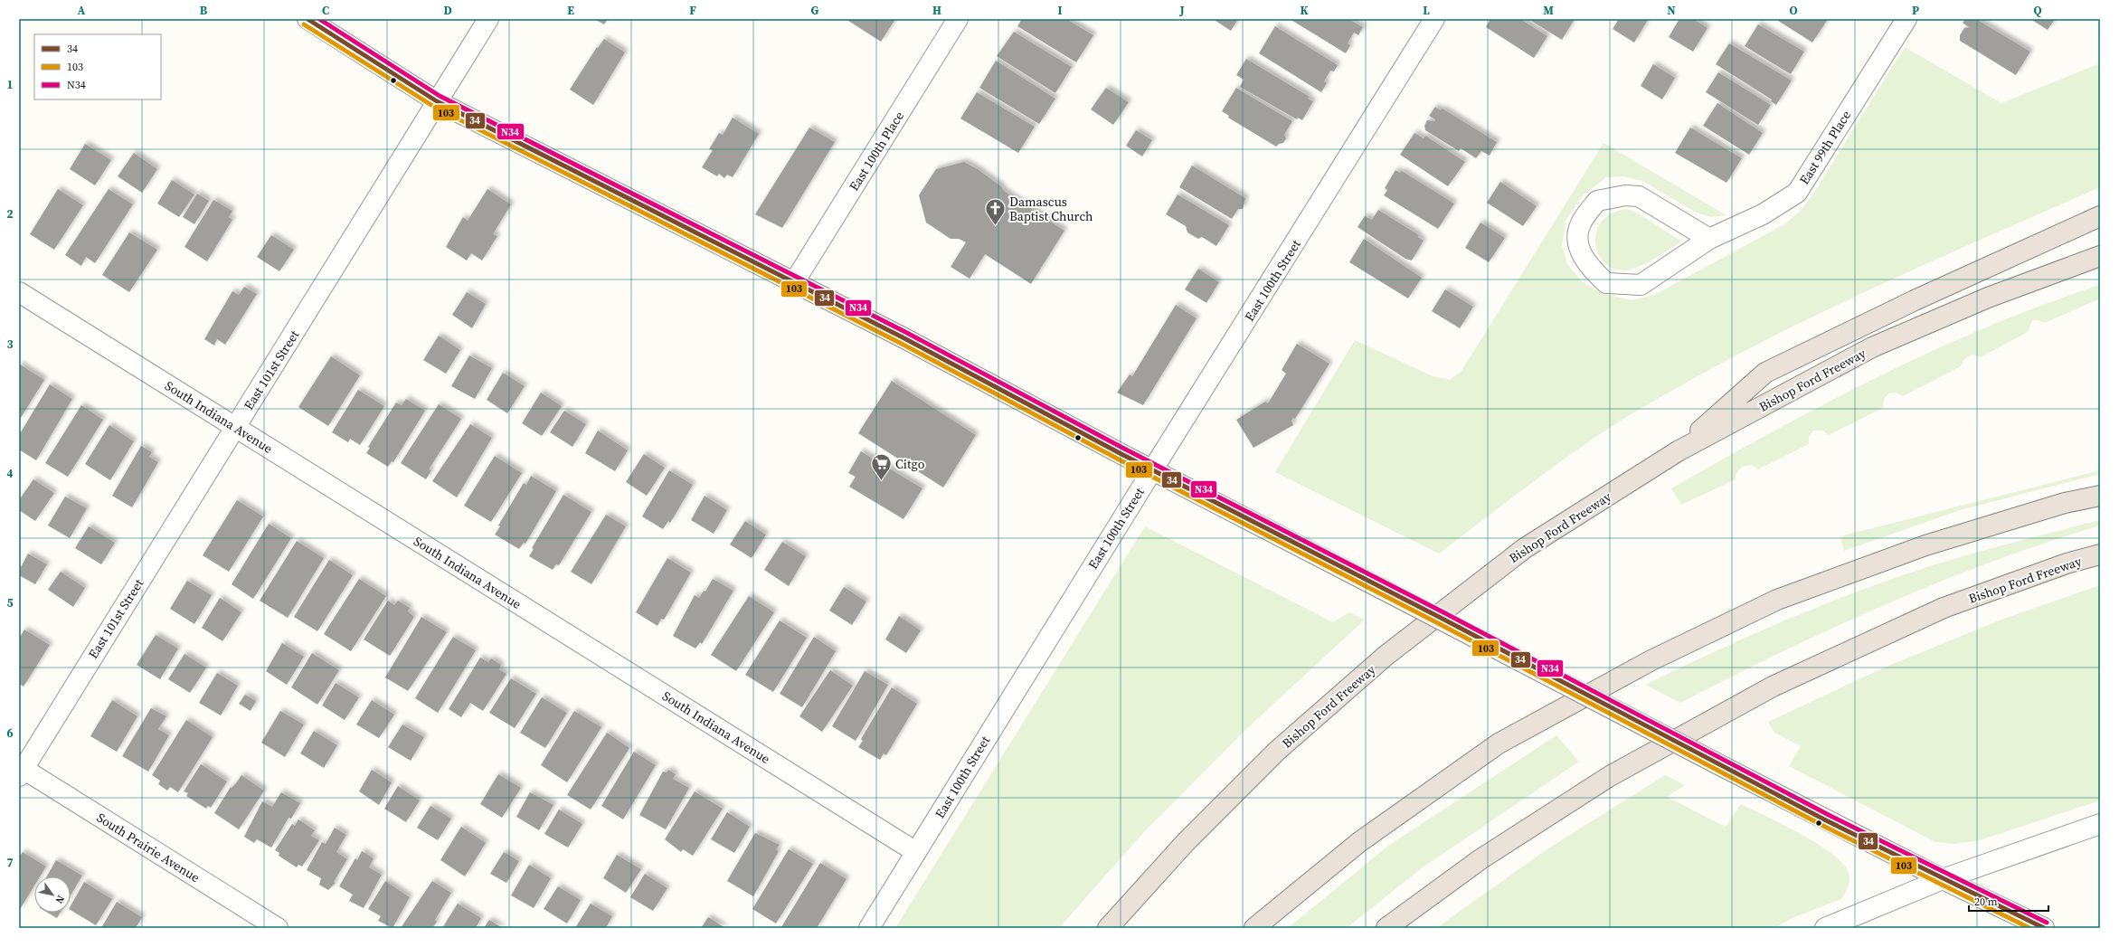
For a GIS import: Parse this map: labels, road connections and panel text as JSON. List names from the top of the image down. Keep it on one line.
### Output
{"streets":{"highway":["Bishop Ford Freeway"],"street":["East 99th Place","East 100th Place","East 100th Street","East 101st Street","South Indiana Avenue","South Prairie Avenue"]},"crossings":[["East 100th Street","South Indiana Avenue"],["East 101st Street","South Indiana Avenue"],["East 101st Street","South Prairie Avenue"]],"places":{"church":["Damascus Baptist Church"],"supermarket":["Citgo"]},"lines":["transit line 34","transit line N34","transit line 103"],"legend":["34","103","N34"],"scale_bar":"20 m","north":"bottom right","grid":{"columns":["A","B","C","D","E","F","G","H","I","J","K","L","M","N","O","P","Q"],"rows":["1","2","3","4","5","6","7"]}}
